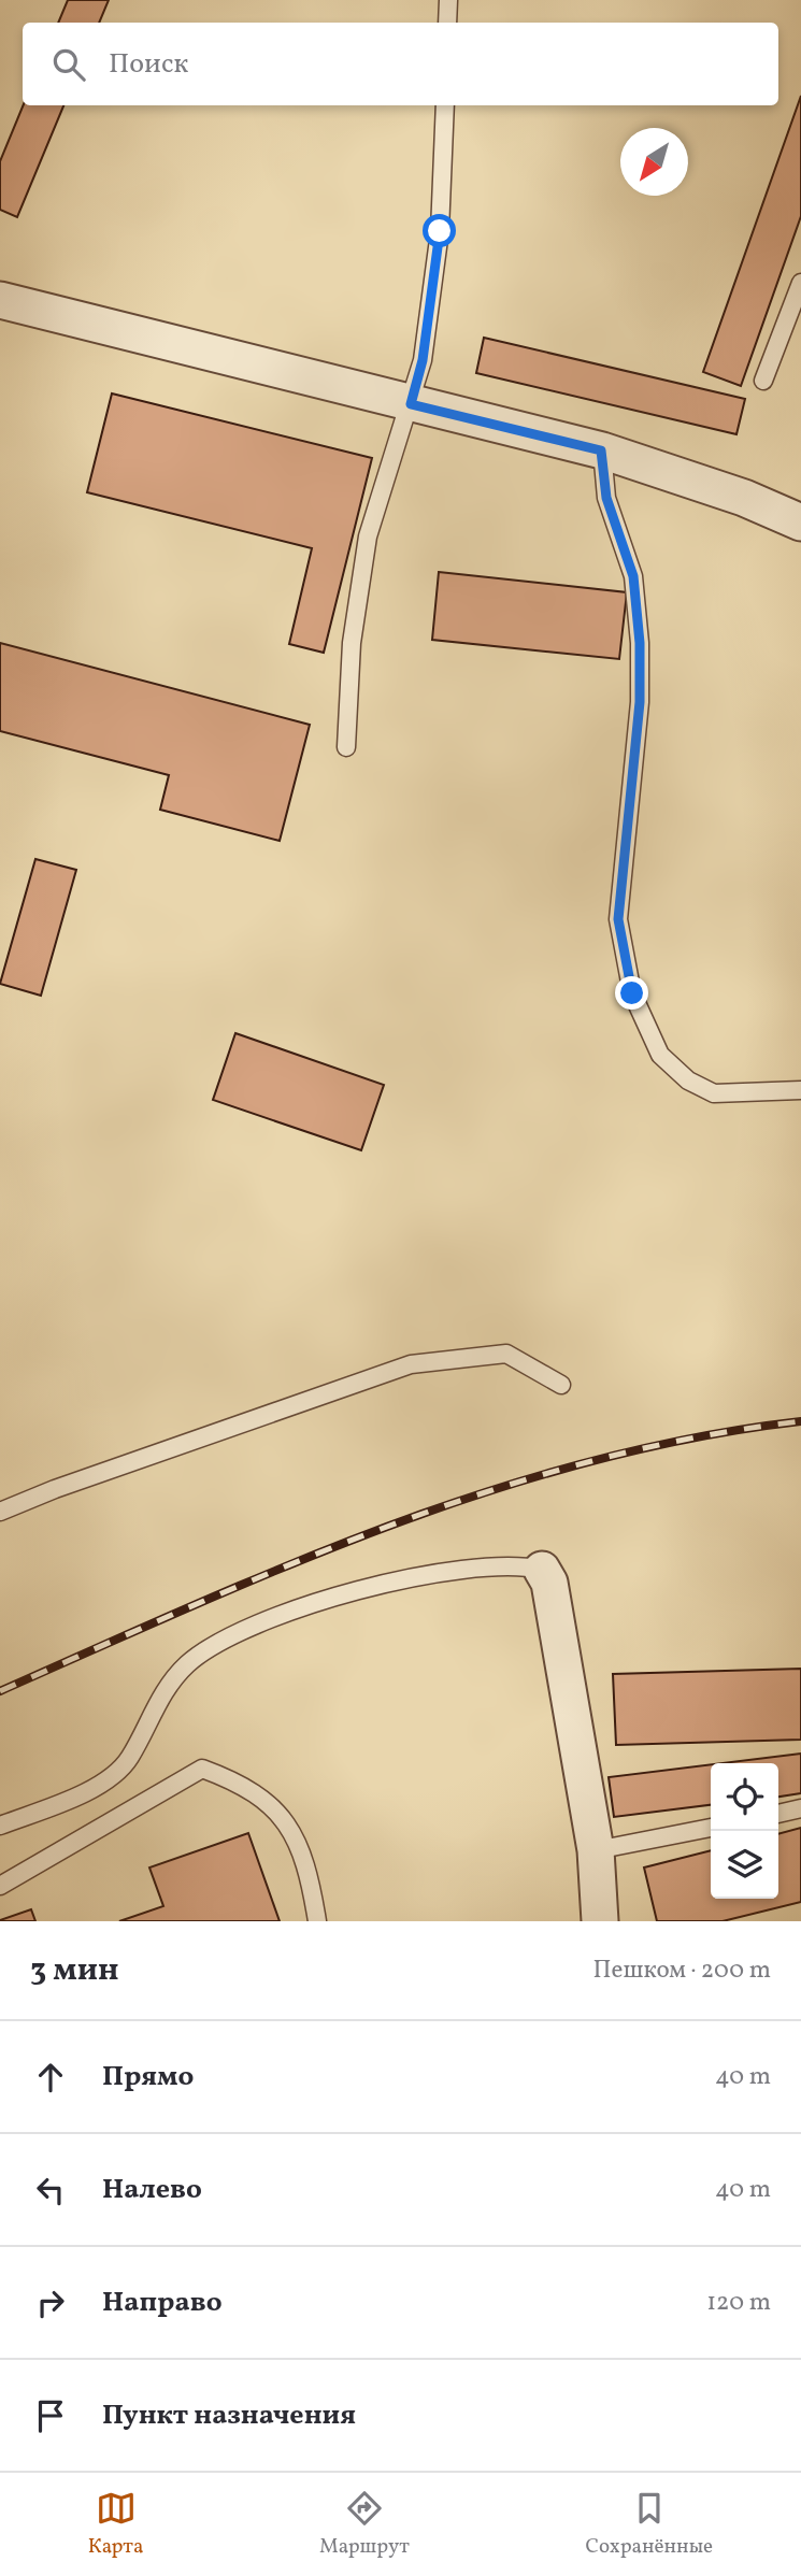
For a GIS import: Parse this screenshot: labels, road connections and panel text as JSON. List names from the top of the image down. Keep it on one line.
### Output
{"north":"bottom left","page":{"search":"Поиск","heading":["3 мин","Пешком · 200 m"],"list":[["Прямо","40 m"],["Налево","40 m"],["Направо","120 m"],"Пункт назначения"],"nav":["Карта","Маршрут","Сохранённые"]}}
